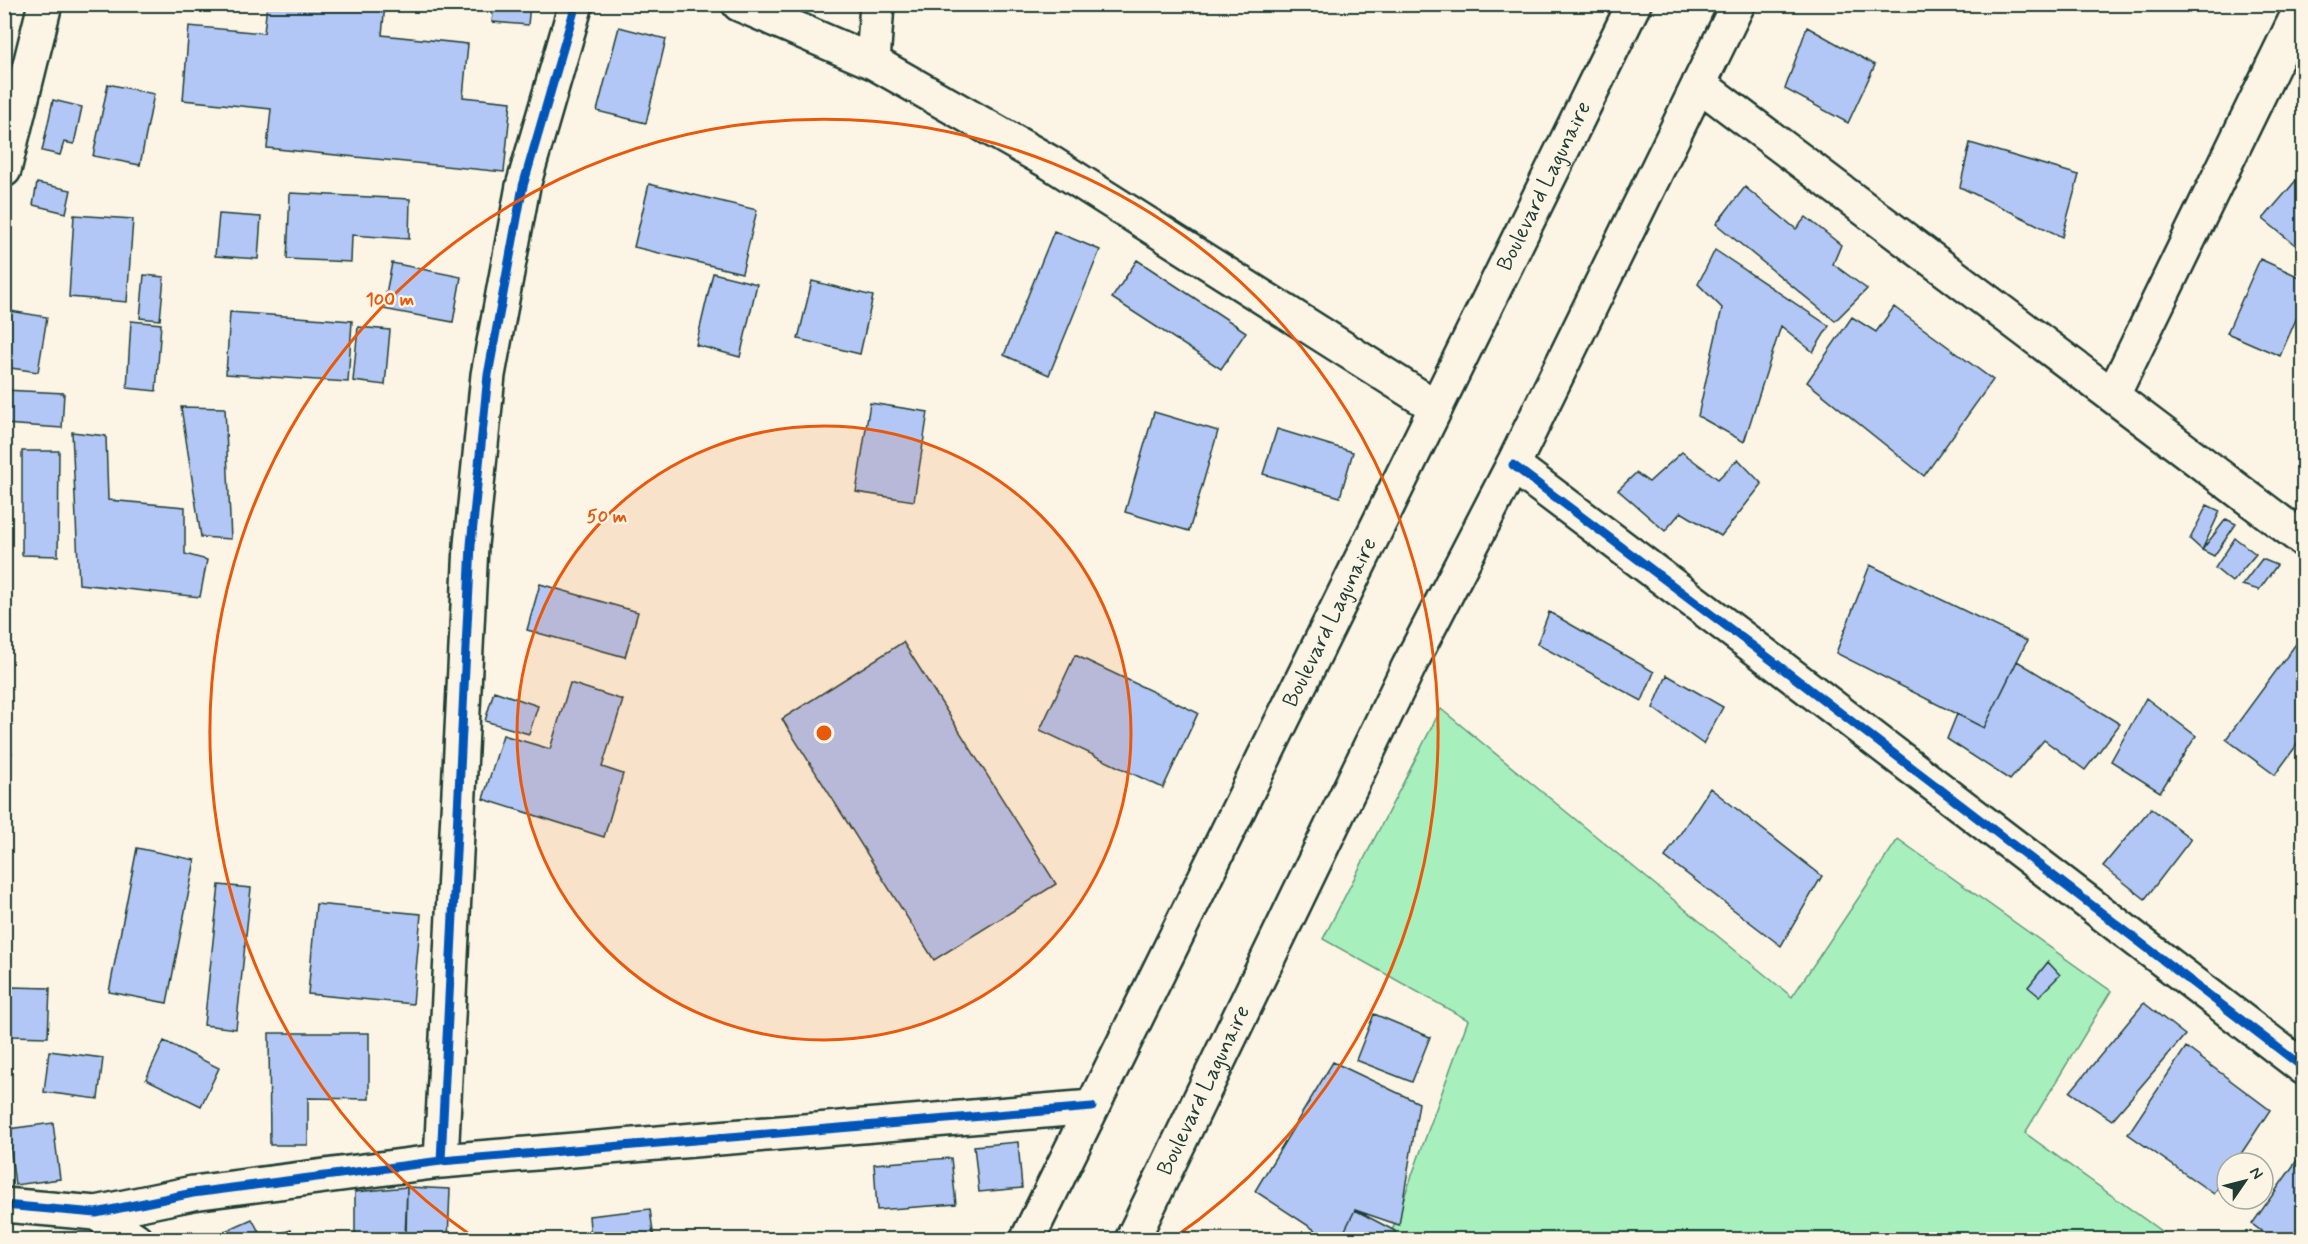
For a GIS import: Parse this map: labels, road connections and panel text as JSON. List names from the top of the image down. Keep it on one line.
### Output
{"streets":{"street":["Boulevard Lagunaire"]},"north":"top right","rings":["100 m","50 m"]}
